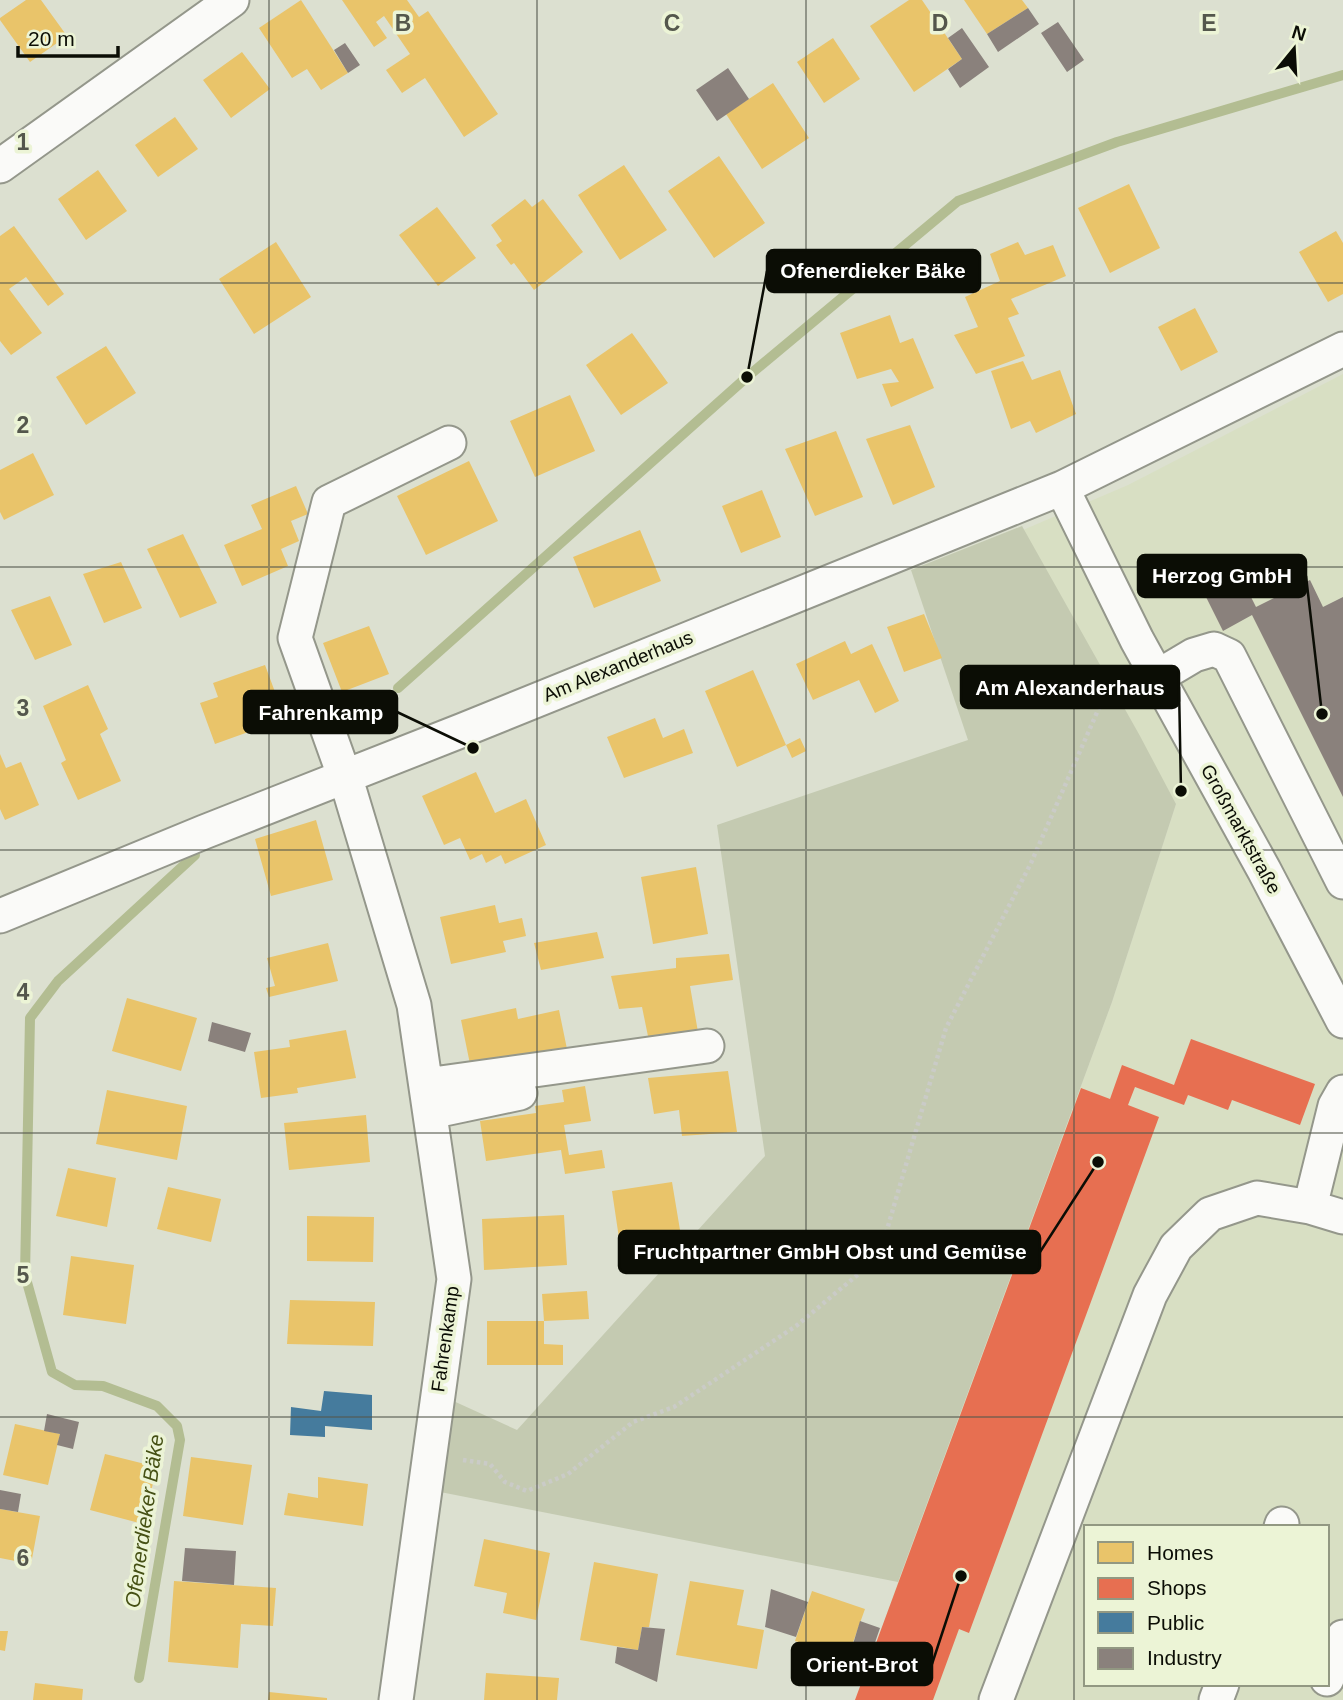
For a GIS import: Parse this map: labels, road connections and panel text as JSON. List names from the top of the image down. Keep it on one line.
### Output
{"streets":{"street":["Am Alexanderhaus","Großmarktstraße","Fahrenkamp"]},"crossings":[["Am Alexanderhaus","Großmarktstraße"],["Am Alexanderhaus","Fahrenkamp"]],"water":["Ofenerdieker Bäke"],"places":["Ofenerdieker Bäke","Herzog GmbH","Fahrenkamp","Am Alexanderhaus","Fruchtpartner GmbH Obst und Gemüse","Orient-Brot"],"legend":["Homes","Shops","Public","Industry"],"scale_bar":"20 m","north":"top","grid":{"columns":["B","C","D","E"],"rows":["1","2","3","4","5","6"]}}
